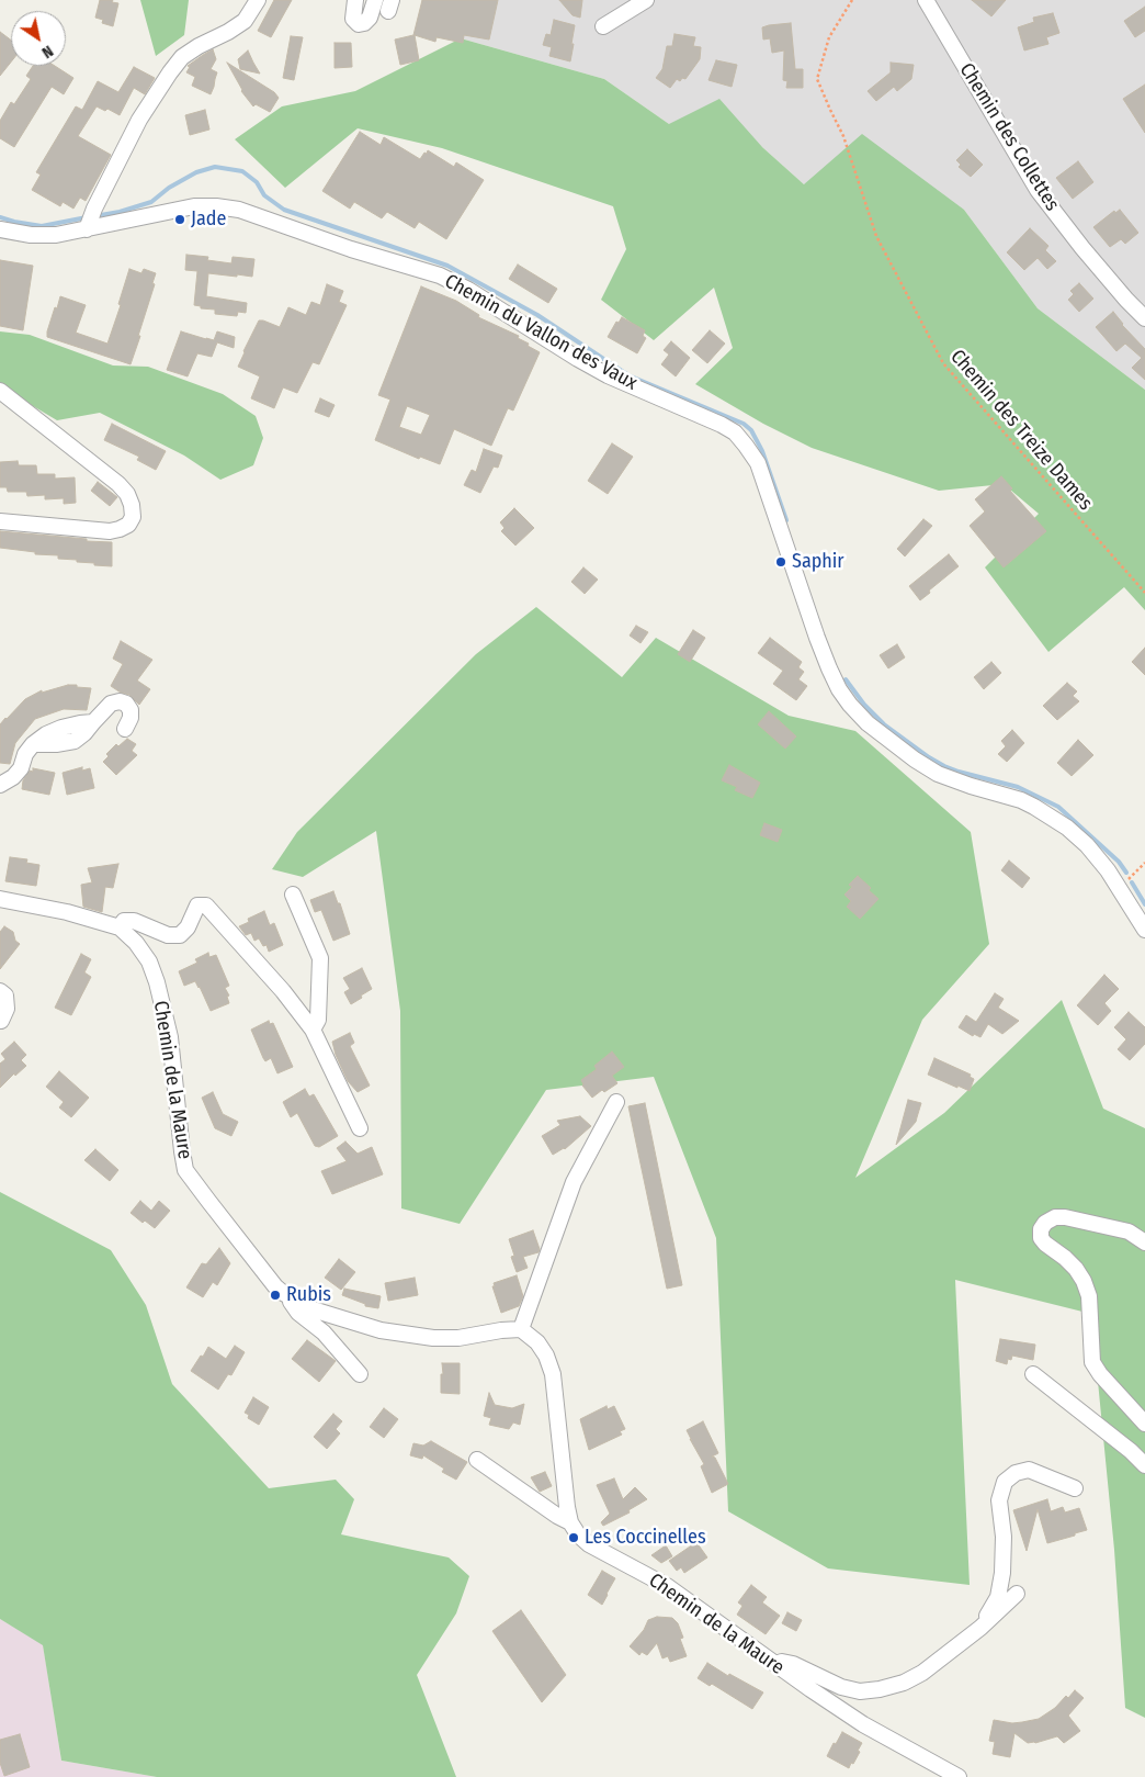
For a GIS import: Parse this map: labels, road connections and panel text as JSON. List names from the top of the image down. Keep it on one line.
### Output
{"streets":{"street":["Chemin des Collettes","Chemin du Vallon des Vaux","Chemin de la Maure"],"path":["Chemin des Treize Dames"]},"places":["Jade","Saphir","Rubis","Les Coccinelles"],"north":"bottom right"}
